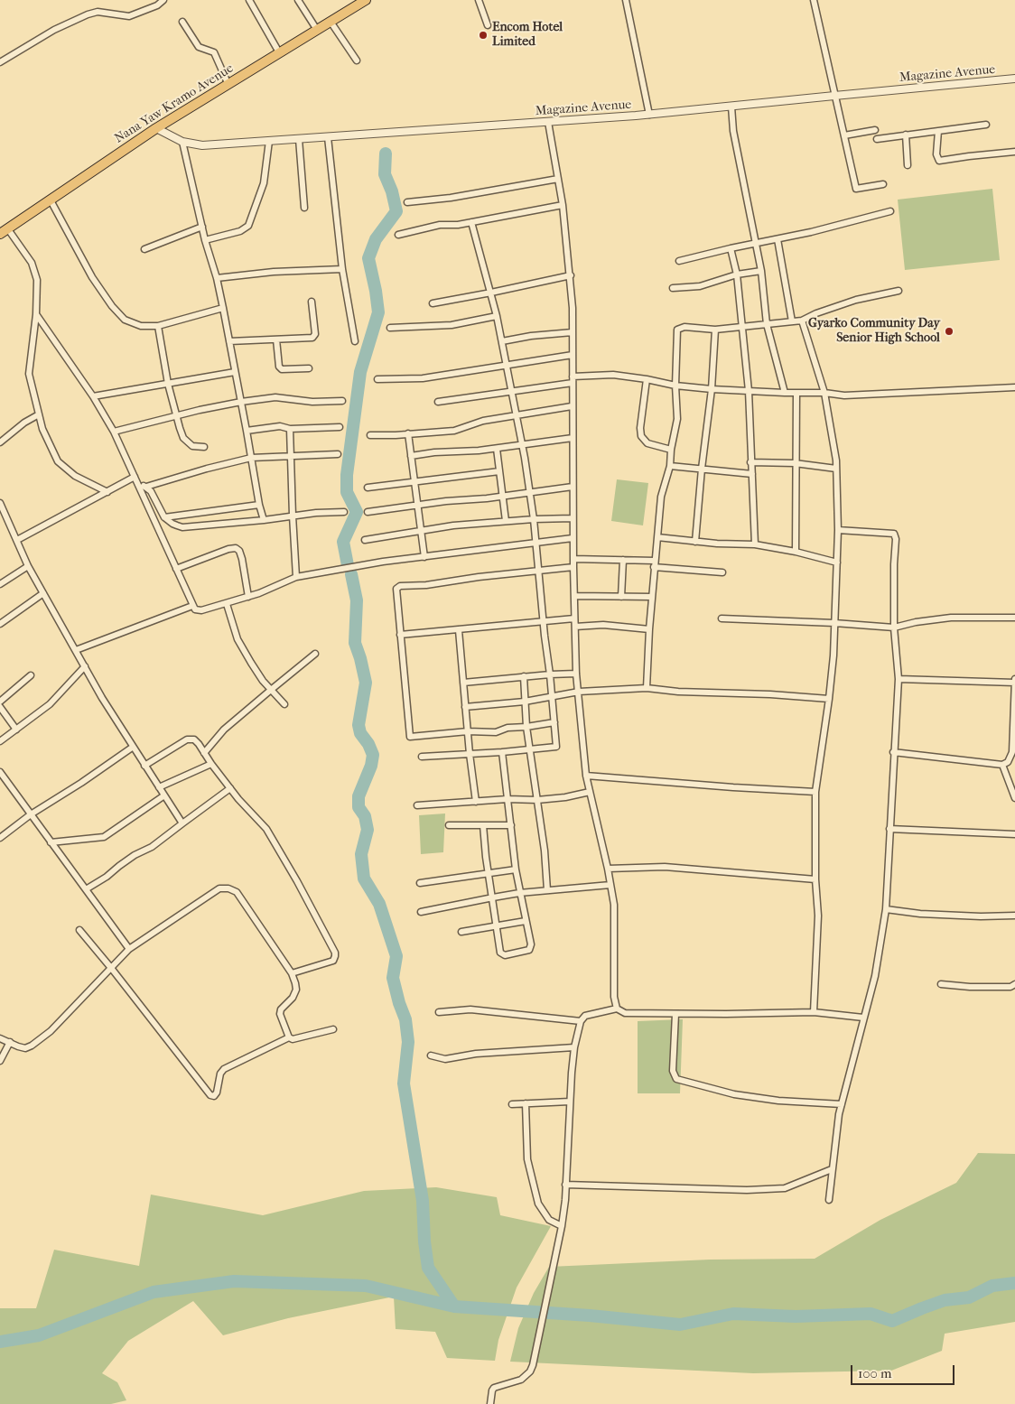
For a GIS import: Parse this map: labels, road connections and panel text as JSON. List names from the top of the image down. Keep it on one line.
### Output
{"streets":{"main road":["Nana Yaw Kramo Avenue"],"street":["Magazine Avenue"]},"crossings":[["Magazine Avenue","Nana Yaw Kramo Avenue"]],"places":["Encom Hotel Limited","Gyarko Community Day Senior High School"],"scale_bar":"100 m"}
